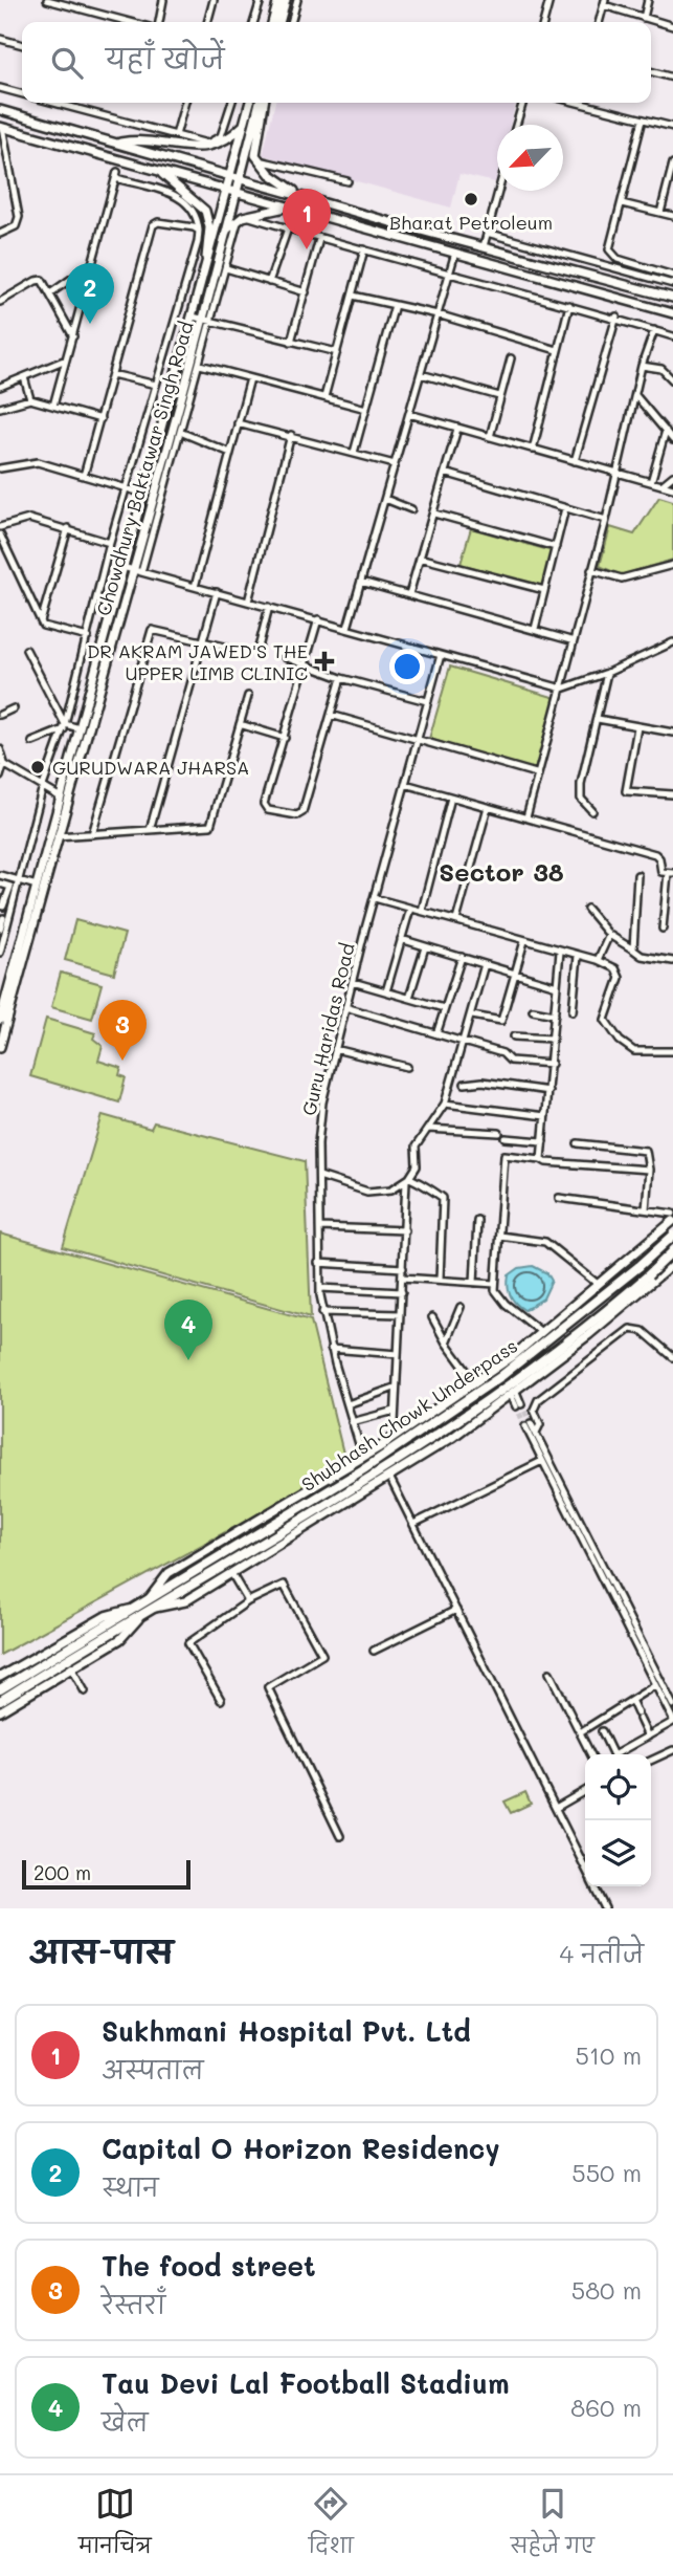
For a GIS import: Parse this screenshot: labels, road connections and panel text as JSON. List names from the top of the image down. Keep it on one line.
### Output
{"streets":{"highway":["Shubhash Chowk Underpass"],"main road":["Chowdhury Baktawar Singh Road"],"street":["Guru Haridas Road"]},"districts":["Sector 38"],"places":{"other":["Bharat Petroleum","GURUDWARA JHARSA"],"health":["DR AKRAM JAWED'S THE UPPER LIMB CLINIC"]},"scale_bar":"200 m","north":"bottom left","page":{"search":"यहाँ खोजें","pins":["1","2","3","4"],"scale":"200 m","heading":["आस-पास","4 नतीजे"],"list":[{"mark":"1","name":"Sukhmani Hospital Pvt. Ltd","note":"अस्पताल","value":"510 m"},{"mark":"2","name":"Capital O Horizon Residency","note":"स्थान","value":"550 m"},{"mark":"3","name":"The food street","note":"रेस्तराँ","value":"580 m"},{"mark":"4","name":"Tau Devi Lal Football Stadium","note":"खेल","value":"860 m"}],"nav":["मानचित्र","दिशा","सहेजे गए"]}}
